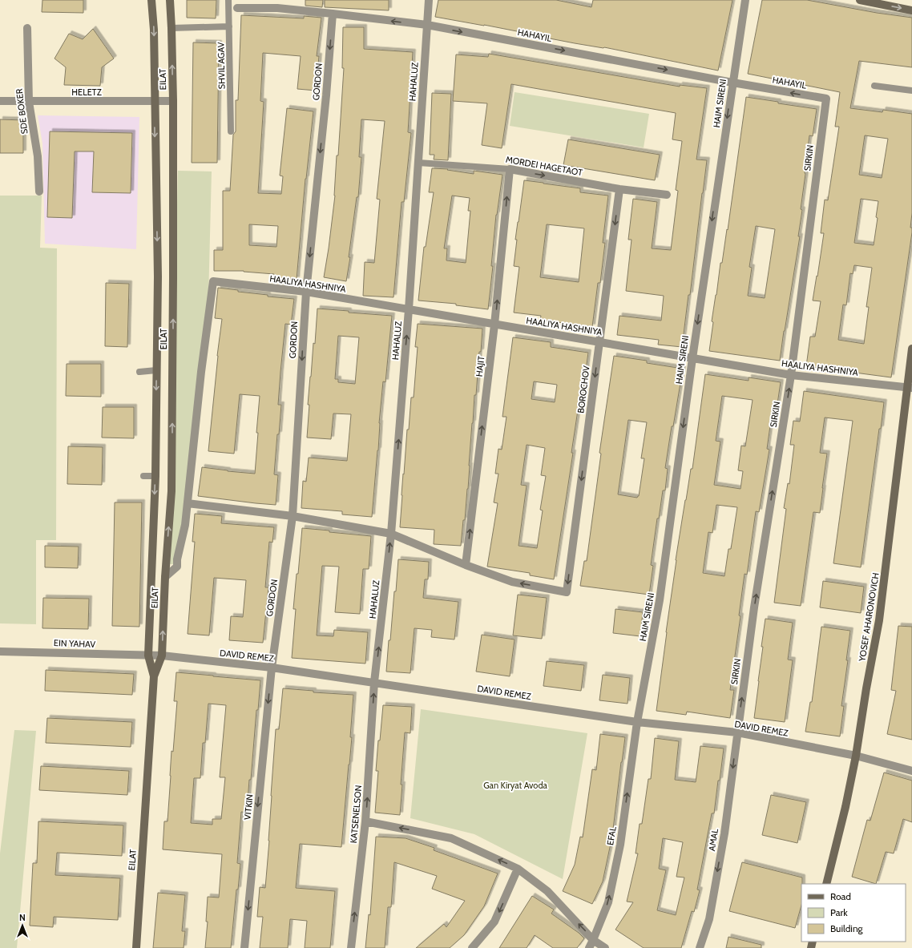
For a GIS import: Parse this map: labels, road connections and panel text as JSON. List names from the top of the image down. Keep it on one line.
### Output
{"streets":{"street":["HAHAYIL","EILAT","GORDON","HAHALUZ","HELETZ","HAIM SIRENI","SDE BOKER","SIRKIN","MORDEI HAGETAOT","HAALIYA HASHNIYA","HAJIT","BOROCHOV","YOSEF AHARONOVICH","EIN YAHAV","DAVID REMEZ","VITKIN","KATSENELSON","EFAL","AMAL"],"lane":["SHVIL AGAV"]},"crossings":[["HAHAYIL","GORDON"],["HAHAYIL","HAHALUZ"],["HAHAYIL","HAIM SIRENI"],["HAHAYIL","SIRKIN"],["EILAT","HELETZ"],["EILAT","EIN YAHAV"],["EILAT","DAVID REMEZ"],["GORDON","HAALIYA HASHNIYA"],["GORDON","DAVID REMEZ"],["GORDON","VITKIN"],["HAHALUZ","MORDEI HAGETAOT"],["HAHALUZ","HAALIYA HASHNIYA"],["HAHALUZ","DAVID REMEZ"],["HAHALUZ","KATSENELSON"],["HELETZ","SDE BOKER"],["HAIM SIRENI","HAALIYA HASHNIYA"],["HAIM SIRENI","DAVID REMEZ"],["HAIM SIRENI","EFAL"],["SIRKIN","HAALIYA HASHNIYA"],["SIRKIN","DAVID REMEZ"],["SIRKIN","AMAL"],["MORDEI HAGETAOT","HAJIT"],["MORDEI HAGETAOT","BOROCHOV"],["HAALIYA HASHNIYA","HAJIT"],["HAALIYA HASHNIYA","BOROCHOV"],["HAALIYA HASHNIYA","YOSEF AHARONOVICH"],["HAJIT","BOROCHOV"],["YOSEF AHARONOVICH","DAVID REMEZ"],["EIN YAHAV","DAVID REMEZ"],["DAVID REMEZ","VITKIN"],["DAVID REMEZ","KATSENELSON"],["DAVID REMEZ","EFAL"],["DAVID REMEZ","AMAL"]],"one_way":["GORDON","HAHALUZ","HAIM SIRENI","SIRKIN","MORDEI HAGETAOT","HAJIT","VITKIN","KATSENELSON","EFAL","AMAL"],"parks":["Gan Kiryat Avoda"],"legend":["Road","Park","Building"],"north":"top"}
